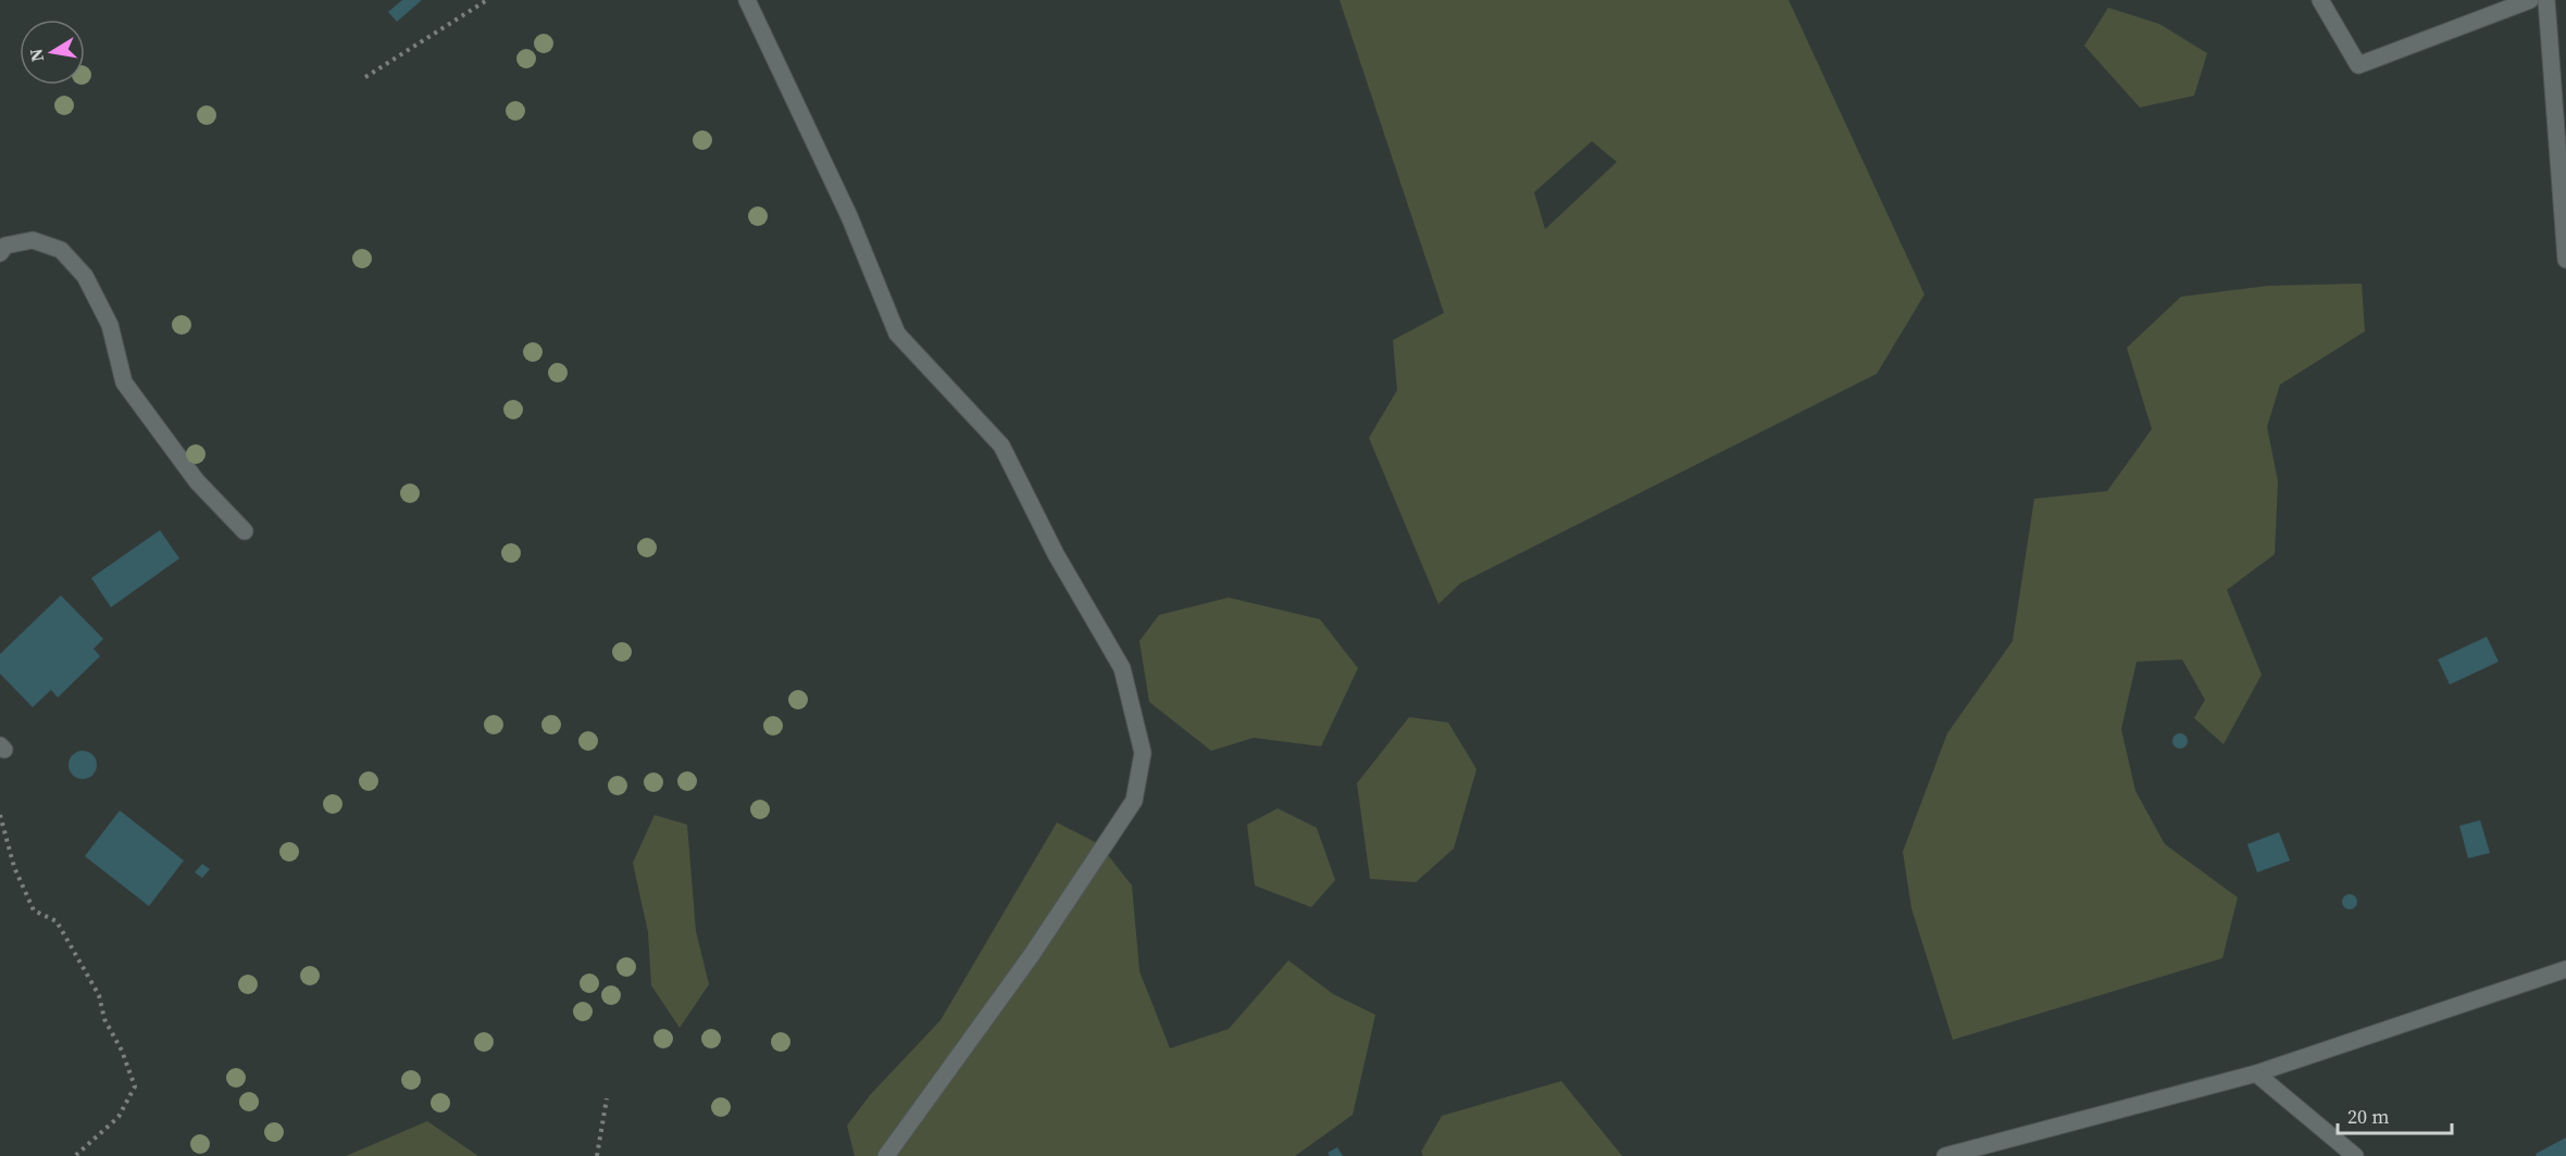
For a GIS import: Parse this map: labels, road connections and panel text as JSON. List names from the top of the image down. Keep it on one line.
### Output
{"scale_bar":"20 m","north":"left"}
